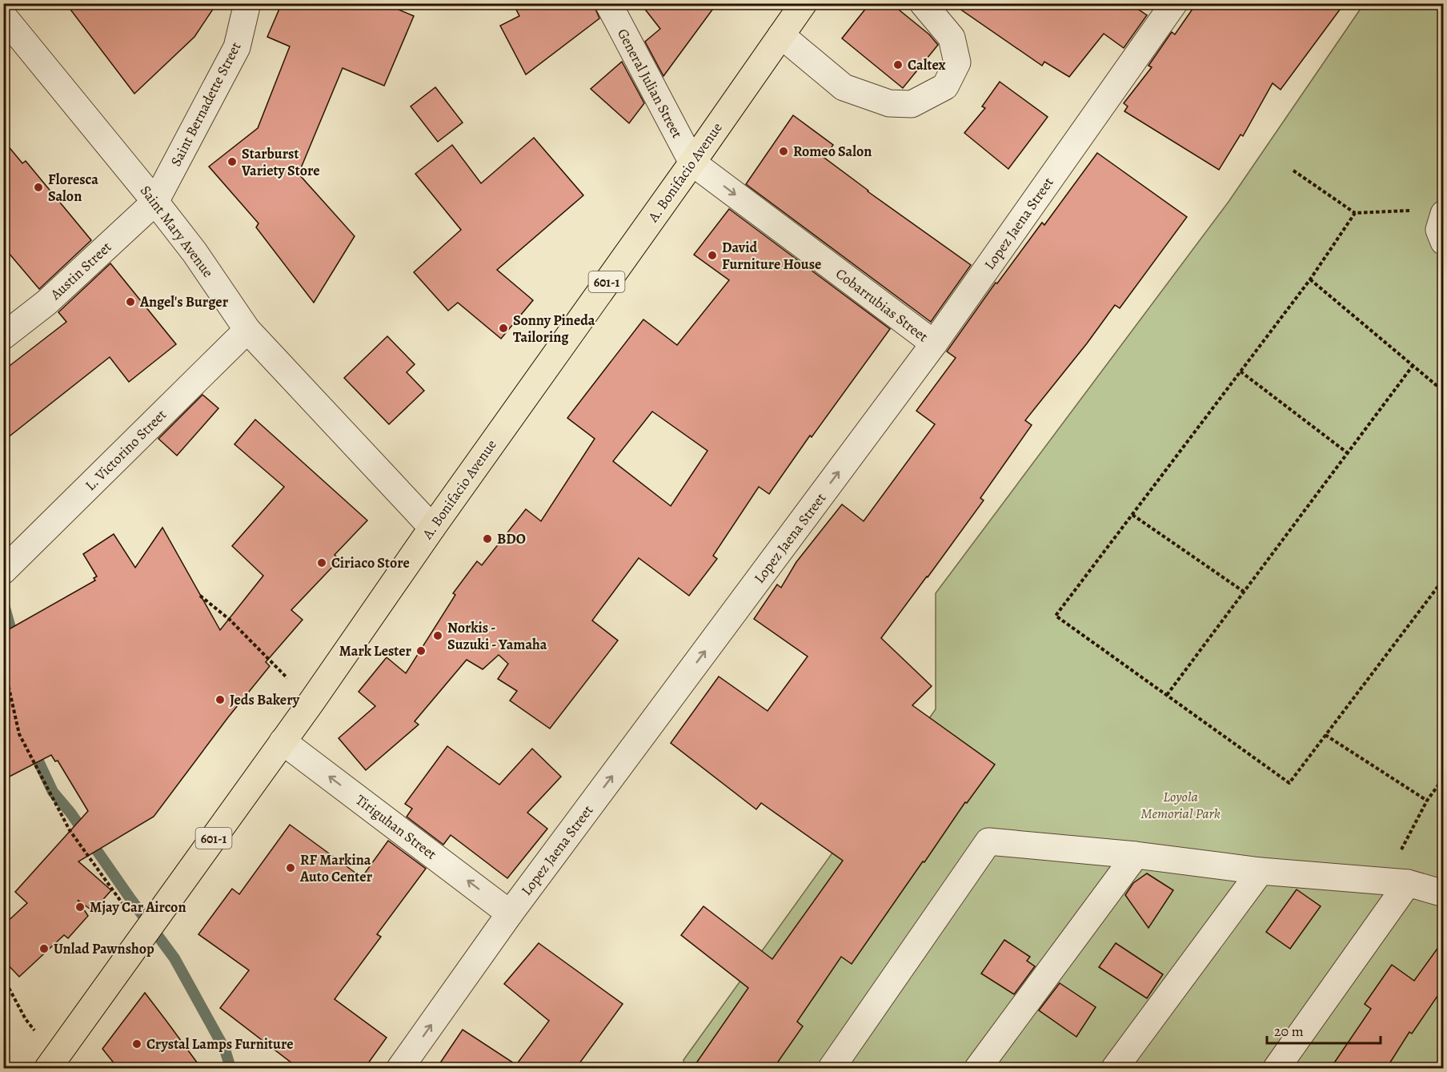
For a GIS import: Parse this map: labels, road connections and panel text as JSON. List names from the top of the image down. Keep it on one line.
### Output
{"streets":{"main road":["A. Bonifacio Avenue","601-1"],"street":["General Julian Street","Saint Bernadette Street","Lopez Jaena Street","Saint Mary Avenue","Austin Street","Cobarrubias Street","L. Victorino Street","Tiriguhan Street"]},"crossings":[["General Julian Street","A. Bonifacio Avenue"],["General Julian Street","Cobarrubias Street"],["Saint Bernadette Street","Saint Mary Avenue"],["Saint Bernadette Street","Austin Street"],["A. Bonifacio Avenue","Saint Mary Avenue"],["A. Bonifacio Avenue","Cobarrubias Street"],["A. Bonifacio Avenue","Tiriguhan Street"],["Lopez Jaena Street","Cobarrubias Street"],["Lopez Jaena Street","Tiriguhan Street"],["Saint Mary Avenue","Austin Street"],["Saint Mary Avenue","L. Victorino Street"]],"one_way":["Lopez Jaena Street","Cobarrubias Street","Tiriguhan Street"],"parks":["Loyola Memorial Park"],"places":["Caltex","Romeo Salon","Starburst Variety Store","Floresca Salon","David Furniture House","Angel's Burger","Sonny Pineda Tailoring","BDO","Ciriaco Store","Norkis - Suzuki - Yamaha","Mark Lester","Jeds Bakery","RF Markina Auto Center","Mjay Car Aircon","Unlad Pawnshop","Crystal Lamps Furniture"],"scale_bar":"20 m"}
